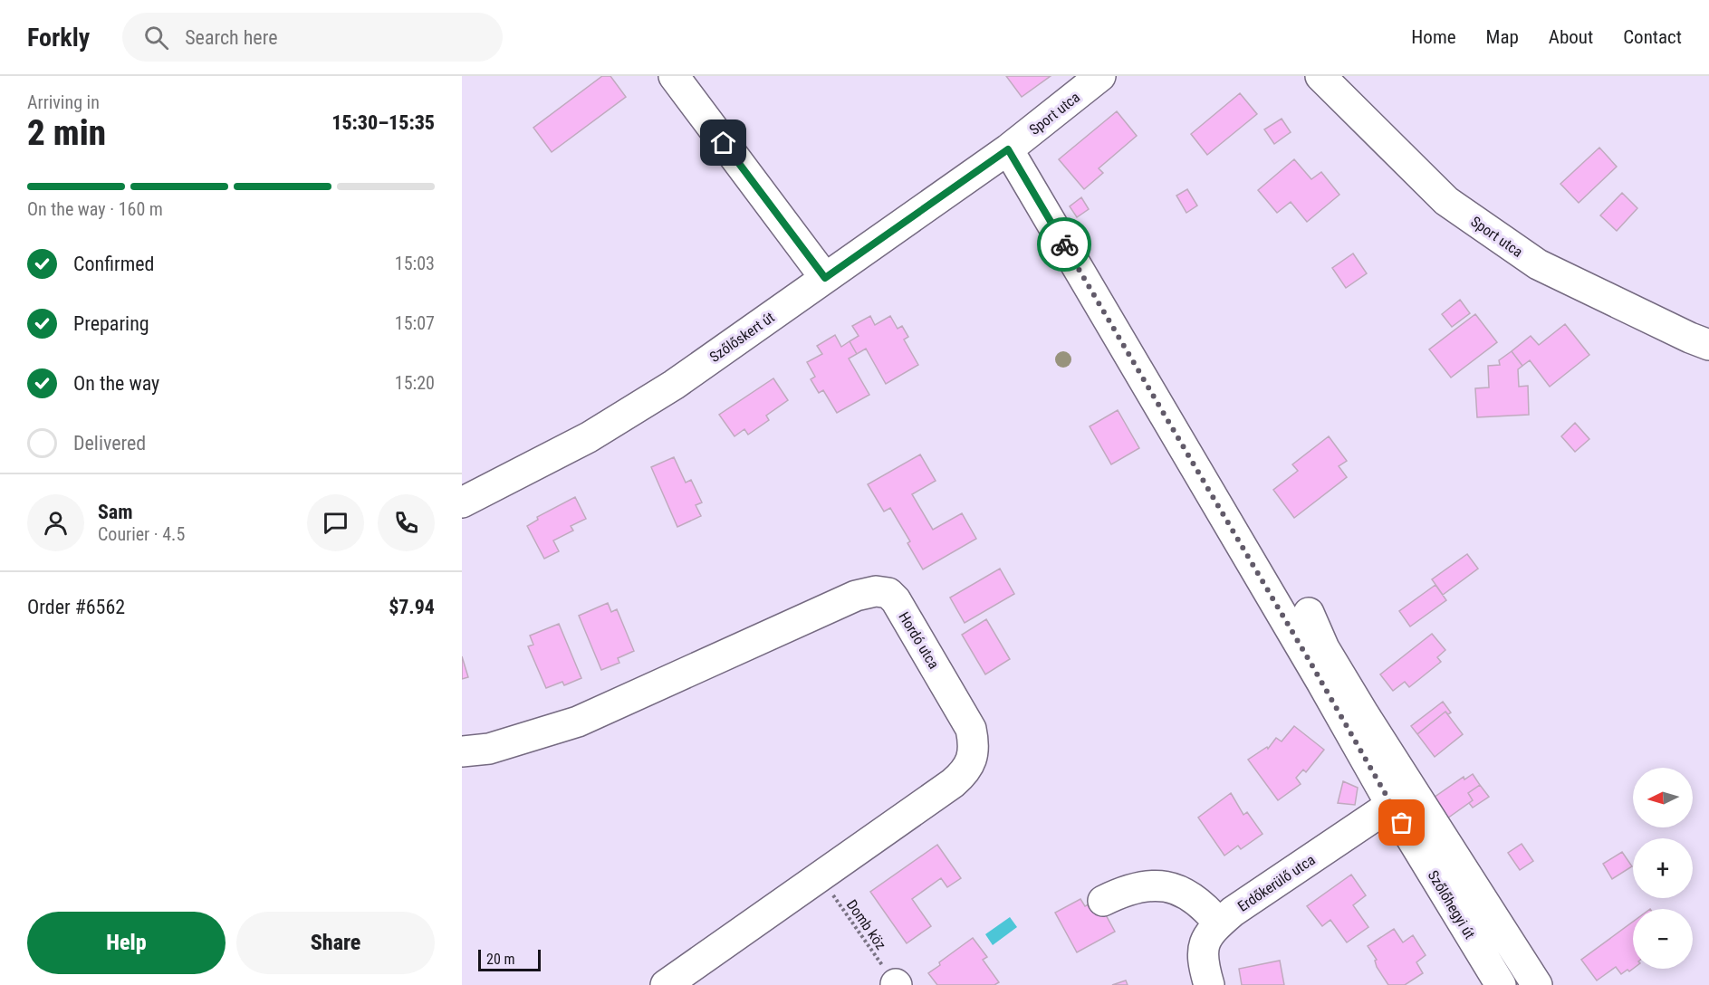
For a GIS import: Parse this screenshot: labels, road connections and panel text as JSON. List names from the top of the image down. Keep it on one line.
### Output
{"streets":{"street":["Sport utca","Szőlőskert út","Hordó utca","Erdőkerülő utca","Szőlőhegyi út"],"path":["Domb köz"]},"crossings":[["Sport utca","Szőlőskert út"],["Sport utca","Szőlőhegyi út"],["Szőlőskert út","Szőlőhegyi út"],["Hordó utca","Domb köz"],["Erdőkerülő utca","Szőlőhegyi út"]],"scale_bar":"20 m","north":"left","page":{"header":"Forkly","search":"Search here","nav":["Home","Map","About","Contact"],"heading":["2 min","Arriving in","15:30–15:35"],"panel":["Sam","Courier · 4.5","Order #6562","$7.94"],"bar":"On the way · 160 m","list":[["Confirmed","15:03"],["Preparing","15:07"],["On the way","15:20"],"Delivered"],"map_buttons":["+","−"],"buttons":["Help","Share"],"scale":"20 m"}}
